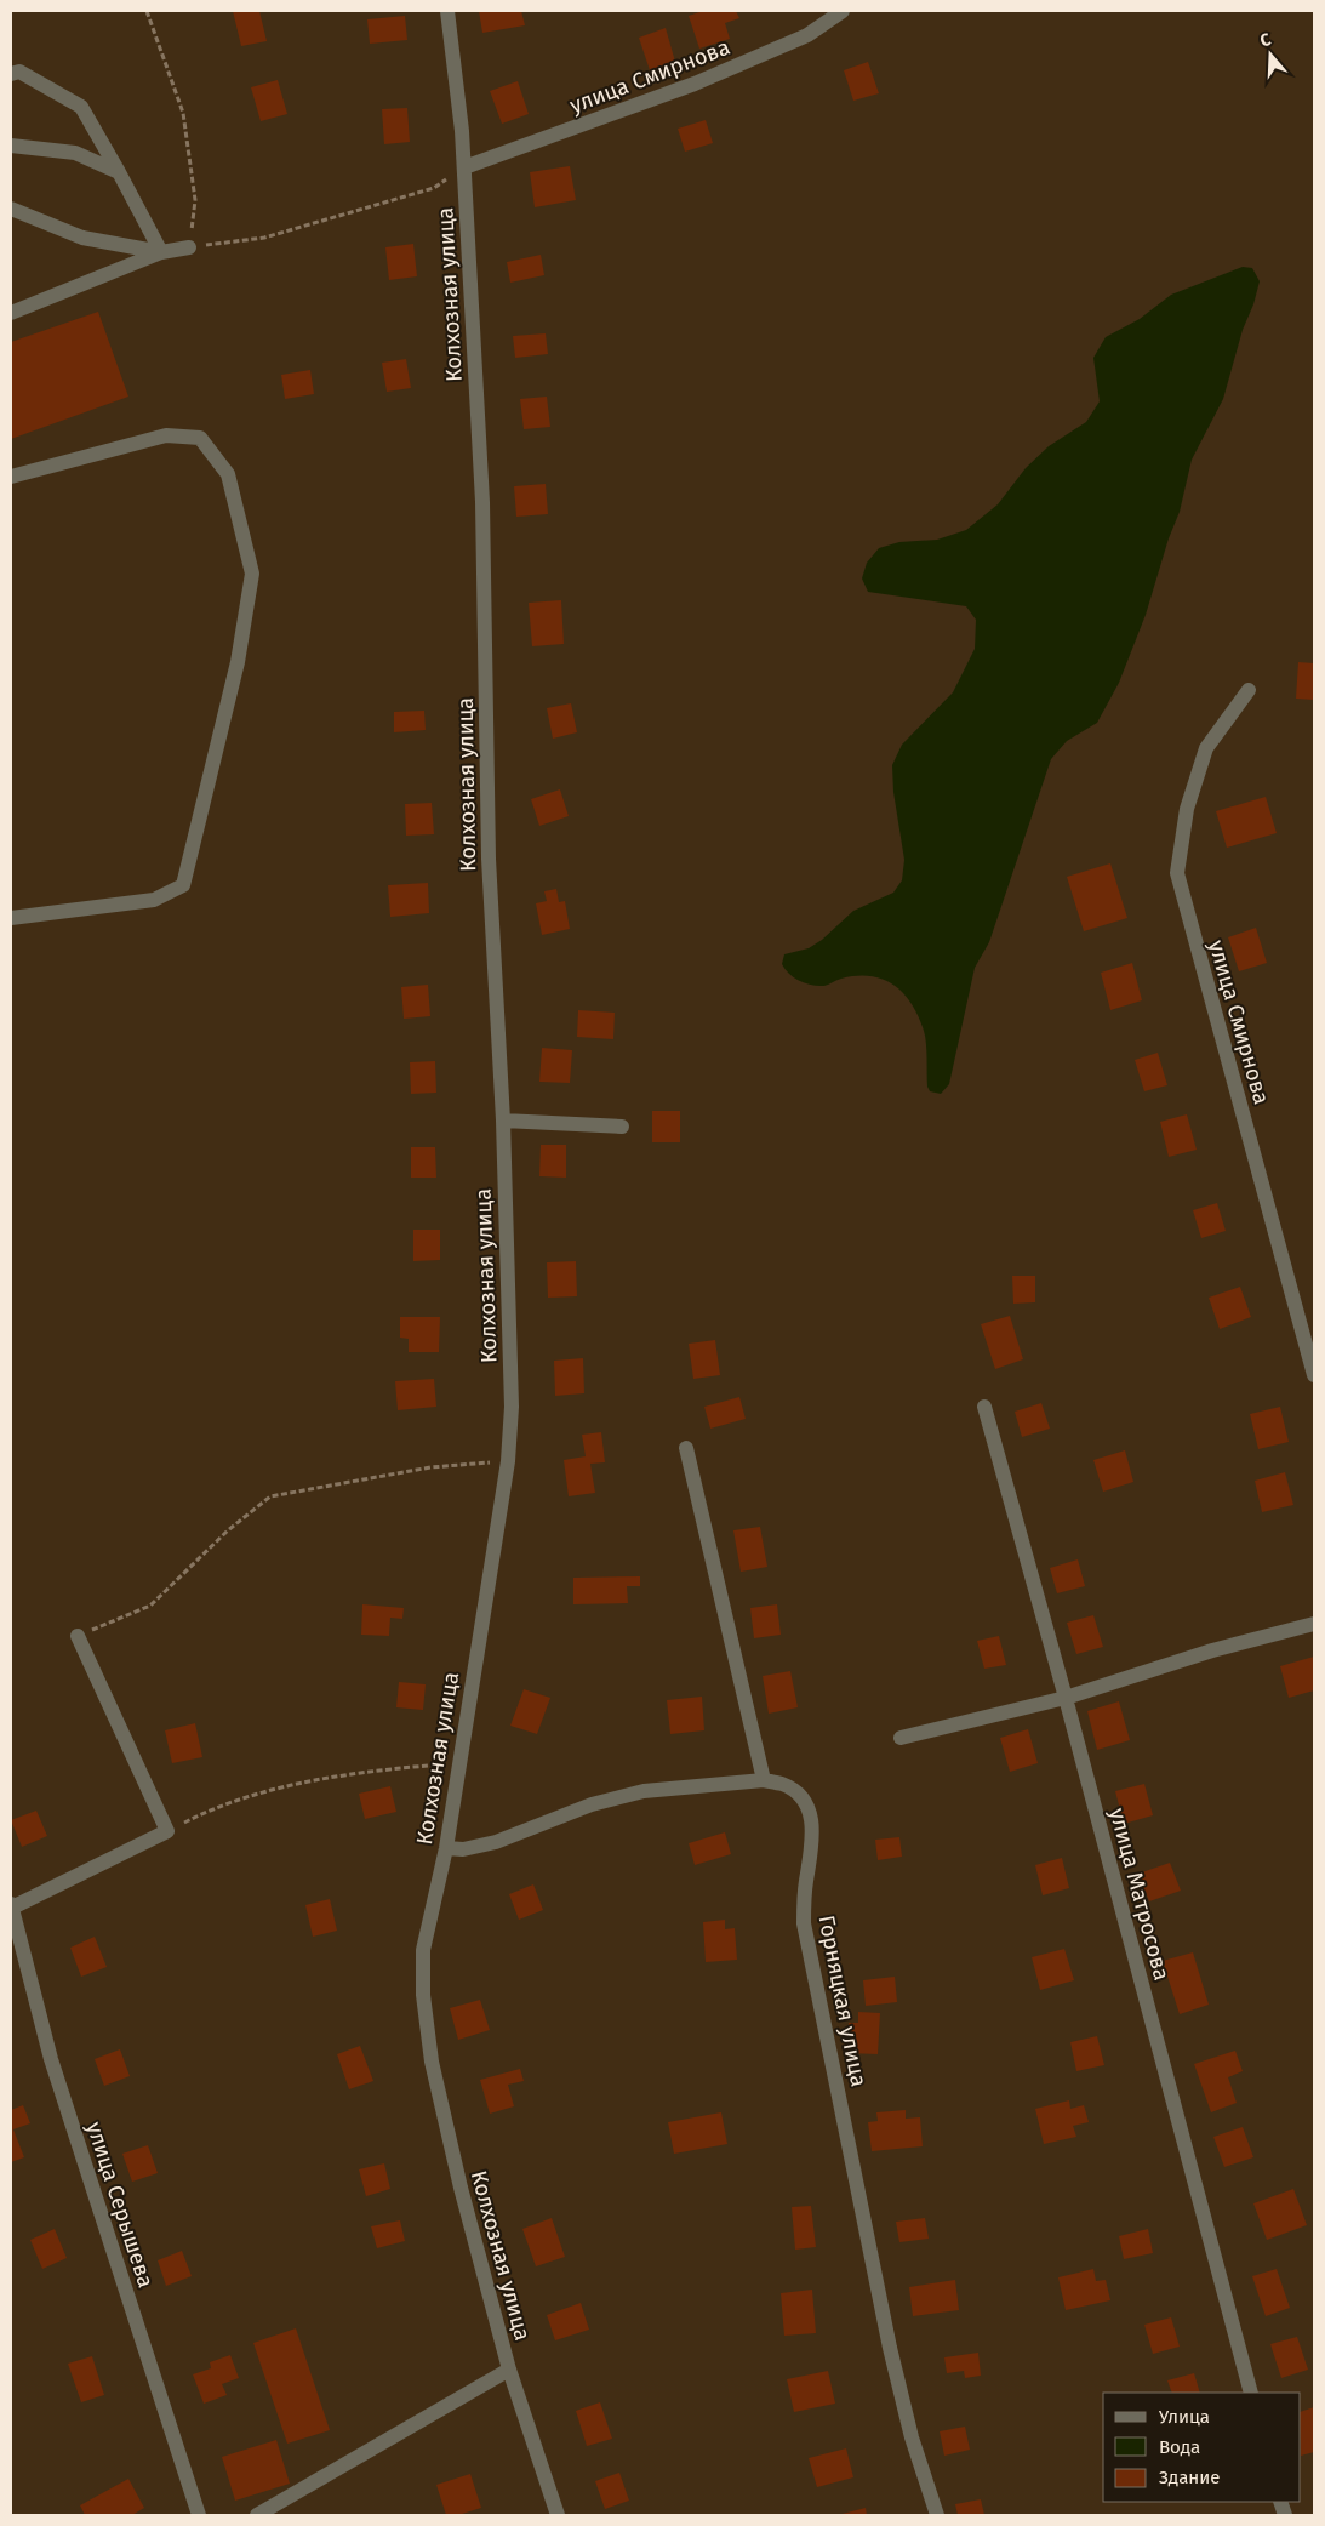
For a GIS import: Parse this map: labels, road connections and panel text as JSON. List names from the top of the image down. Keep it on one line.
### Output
{"streets":{"street":["улица Смирнова","Колхозная улица","улица Матросова","Горняцкая улица","улица Серышева"]},"crossings":[["улица Смирнова","Колхозная улица"]],"legend":["Улица","Вода","Здание"],"north":"top"}
